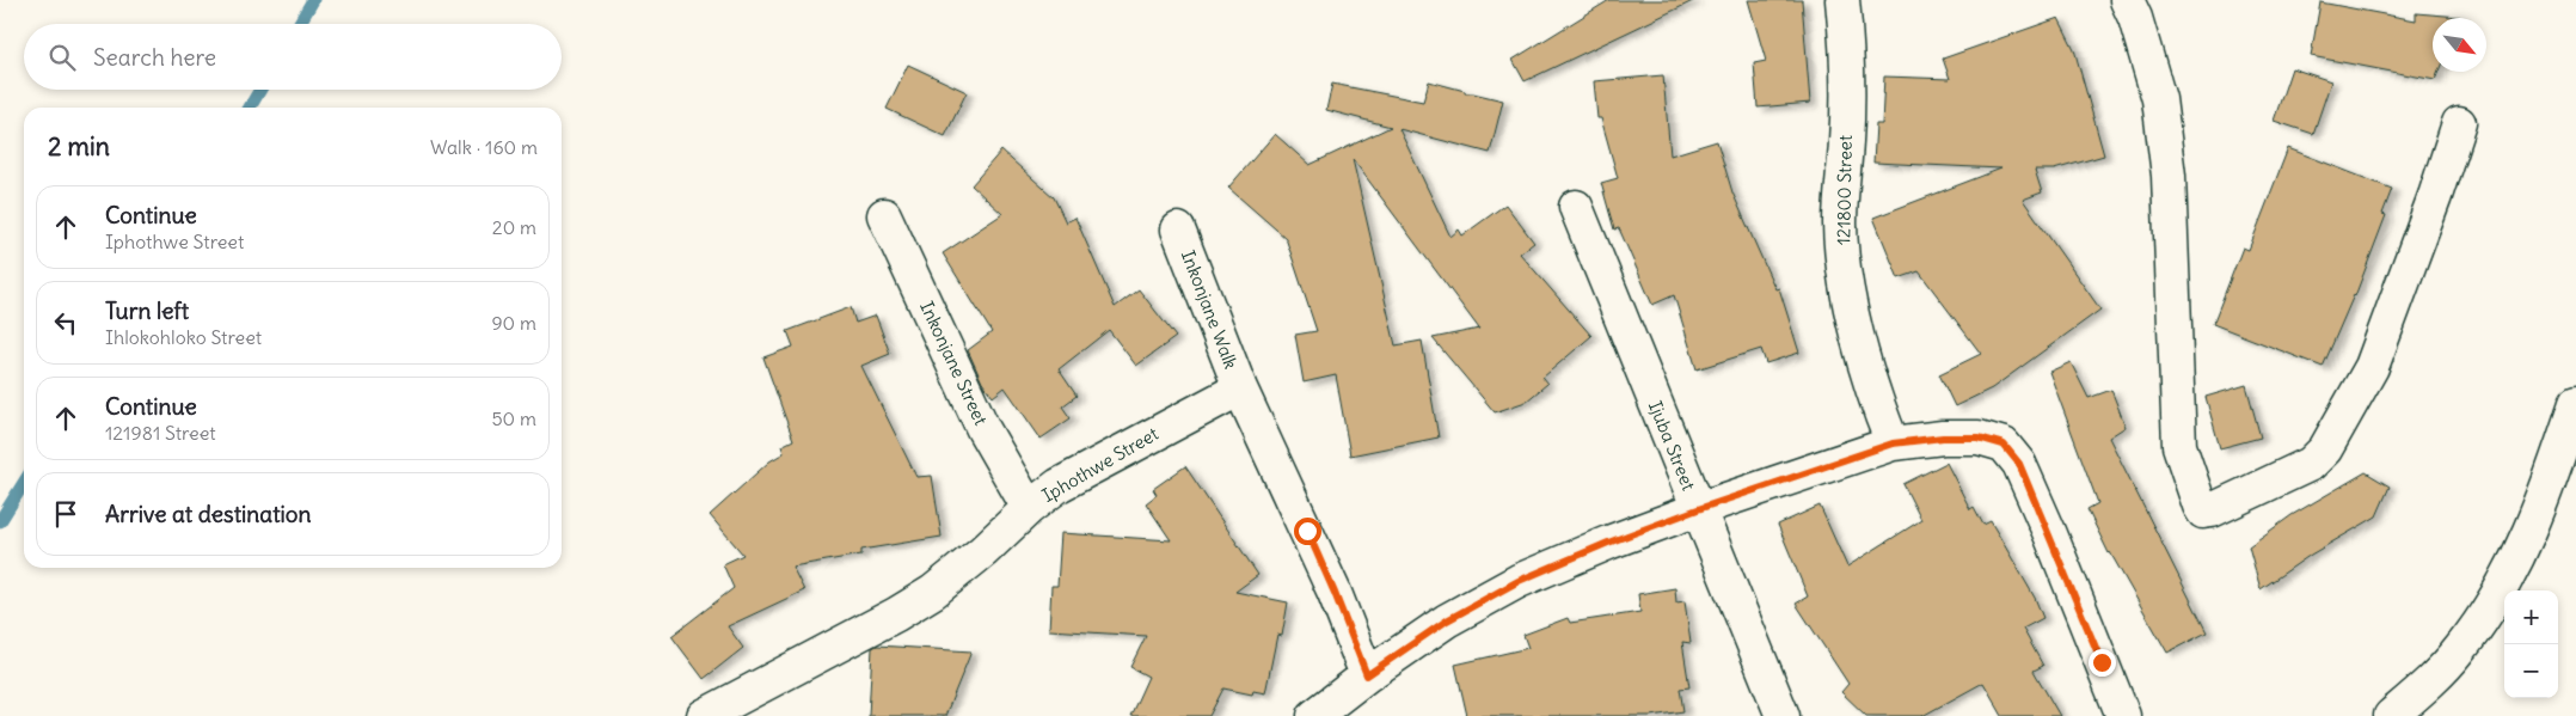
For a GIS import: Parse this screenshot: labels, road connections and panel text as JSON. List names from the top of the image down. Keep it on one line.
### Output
{"streets":{"street":["121800 Street","Inkonjane Walk","Inkonjane Street","Ijuba Street","Iphothwe Street"]},"crossings":[["Inkonjane Walk","Iphothwe Street"],["Inkonjane Street","Iphothwe Street"]],"north":"bottom right","page":{"search":"Search here","heading":["2 min","Walk · 160 m"],"list":[["Continue","Iphothwe Street","20 m"],["Turn left","Ihlokohloko Street","90 m"],["Continue","121981 Street","50 m"],"Arrive at destination"],"map_buttons":["+","−"]}}
